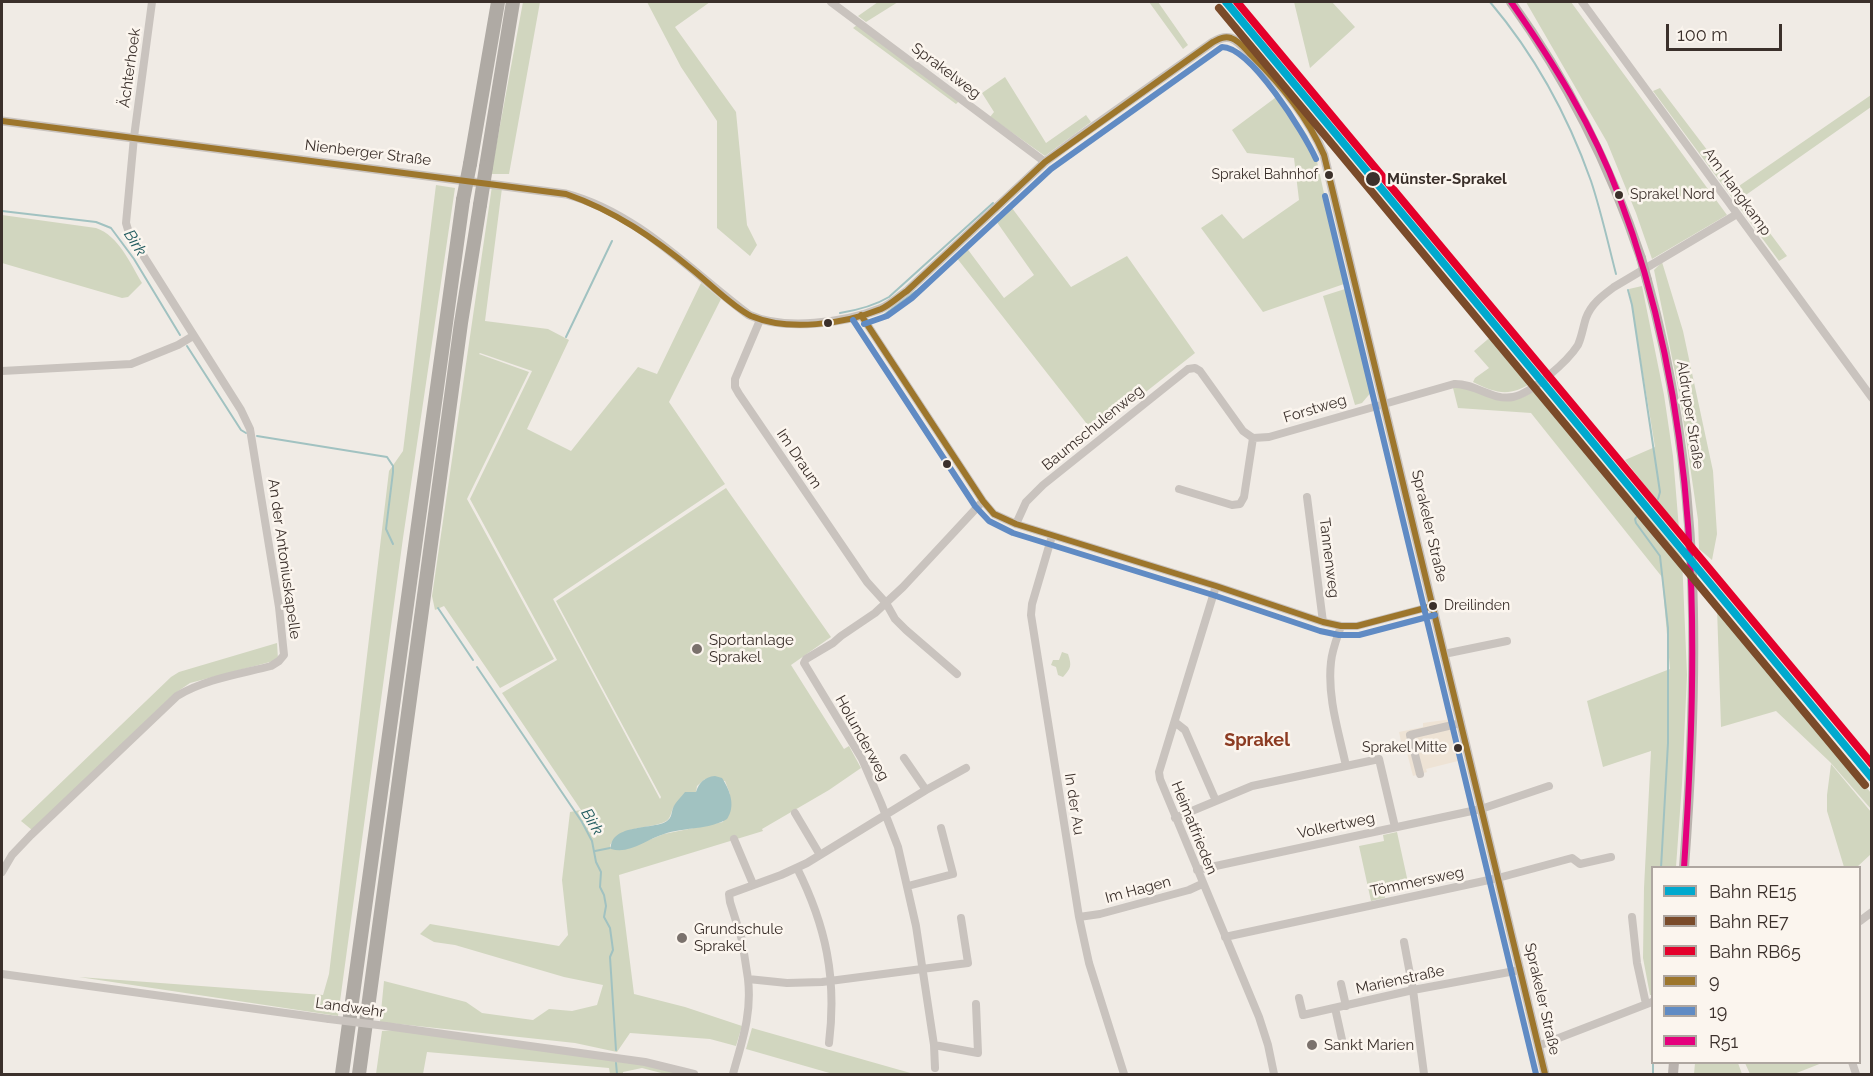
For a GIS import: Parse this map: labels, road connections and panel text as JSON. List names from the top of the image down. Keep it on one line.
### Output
{"streets":{"main road":["Aldruper Straße"],"street":["Ächterhoek","Sprakelweg","Nienberger Straße","Am Hangkamp","Forstweg","Baumschulenweg","Im Draum","Sprakeler Straße","Tannenweg","An der Antoniuskapelle","Holunderweg","In der Au","Volkertweg","Heimatfrieden","Tömmersweg","Im Hagen","Marienstraße","Landwehr"]},"crossings":[["Ächterhoek","Nienberger Straße"],["Ächterhoek","An der Antoniuskapelle"],["Sprakelweg","Nienberger Straße"],["Nienberger Straße","Im Draum"],["Nienberger Straße","Sprakeler Straße"],["Nienberger Straße","An der Antoniuskapelle"],["Am Hangkamp","Forstweg"],["Forstweg","Baumschulenweg"],["Forstweg","Sprakeler Straße"],["Im Draum","Holunderweg"],["Sprakeler Straße","Volkertweg"],["Sprakeler Straße","Tömmersweg"],["Sprakeler Straße","Marienstraße"],["In der Au","Im Hagen"],["Volkertweg","Heimatfrieden"],["Heimatfrieden","Tömmersweg"],["Heimatfrieden","Im Hagen"]],"districts":["Sprakel"],"water":["Birk"],"places":["Sprakel Bahnhof","Münster-Sprakel","Sprakel Nord","Dreilinden","Sportanlage Sprakel","Sprakel Mitte","Grundschule Sprakel","Sankt Marien"],"lines":["rail line RE15","rail line RB65","transit line R51","rail line RE7","transit line 9","transit line 19"],"legend":["Bahn RE15","Bahn RE7","Bahn RB65","9","19","R51"],"scale_bar":"100 m"}
